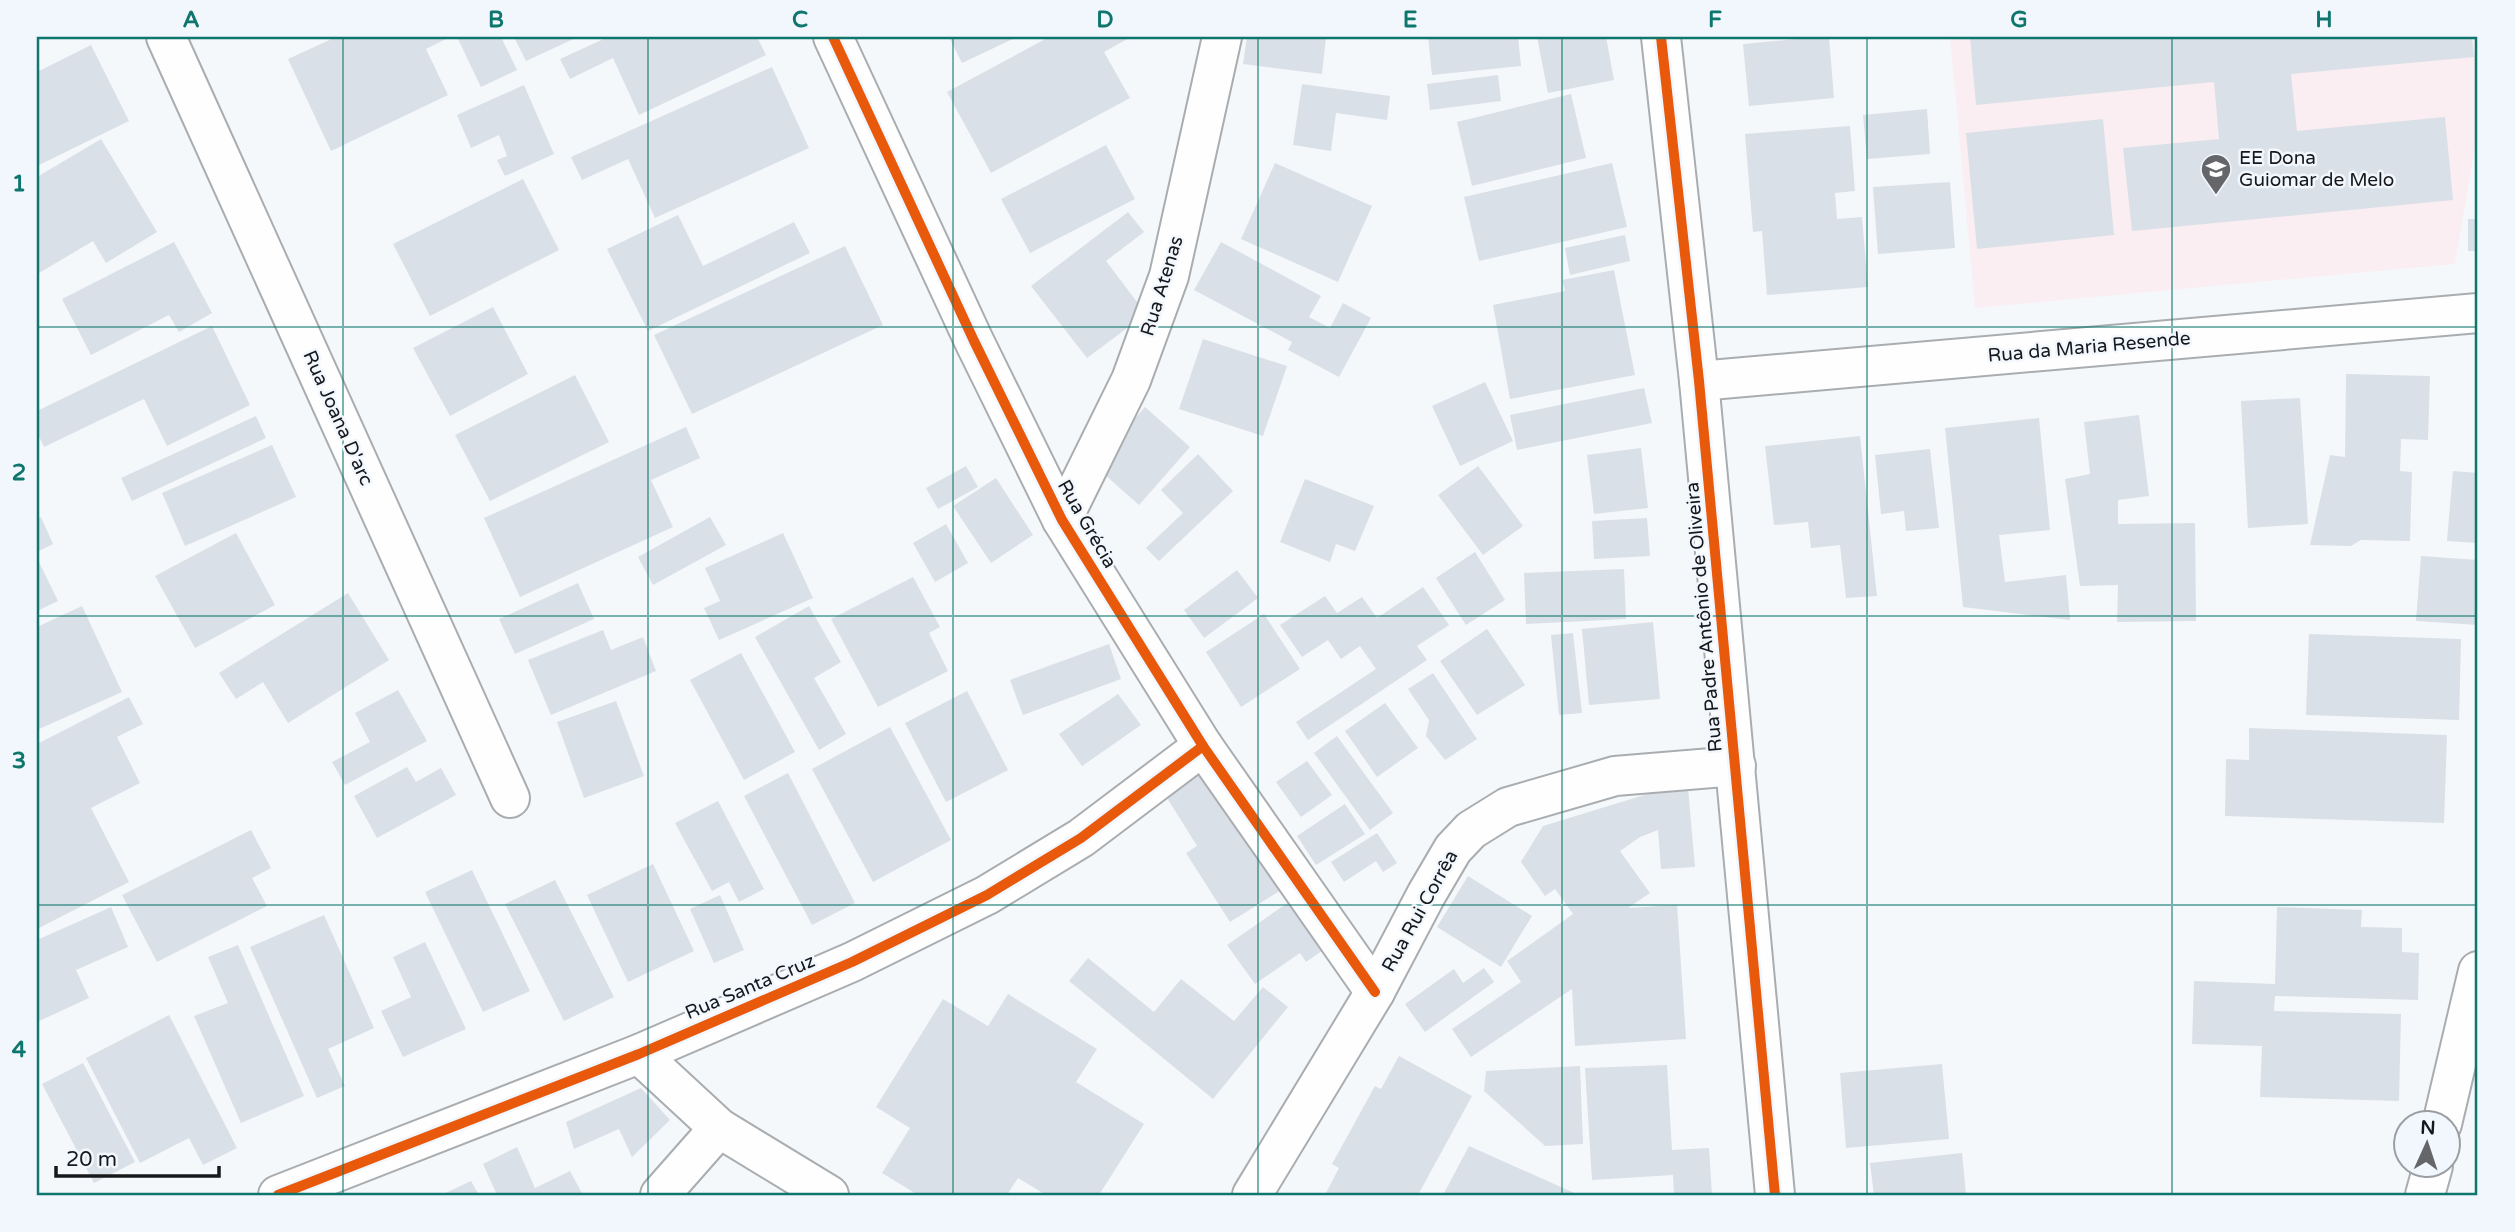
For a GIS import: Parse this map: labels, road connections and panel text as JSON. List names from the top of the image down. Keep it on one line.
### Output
{"streets":{"street":["Rua Atenas","Rua da Maria Resende","Rua Joana D'arc","Rua Grécia","Rua Padre Antônio de Oliveira","Rua Rui Corrêa","Rua Santa Cruz"]},"crossings":[["Rua Atenas","Rua Grécia"],["Rua da Maria Resende","Rua Padre Antônio de Oliveira"],["Rua Grécia","Rua Rui Corrêa"],["Rua Grécia","Rua Santa Cruz"],["Rua Padre Antônio de Oliveira","Rua Rui Corrêa"]],"places":{"school or university":["EE Dona Guiomar de Melo"]},"scale_bar":"20 m","north":"top","grid":{"columns":["A","B","C","D","E","F","G","H"],"rows":["1","2","3","4"]}}
